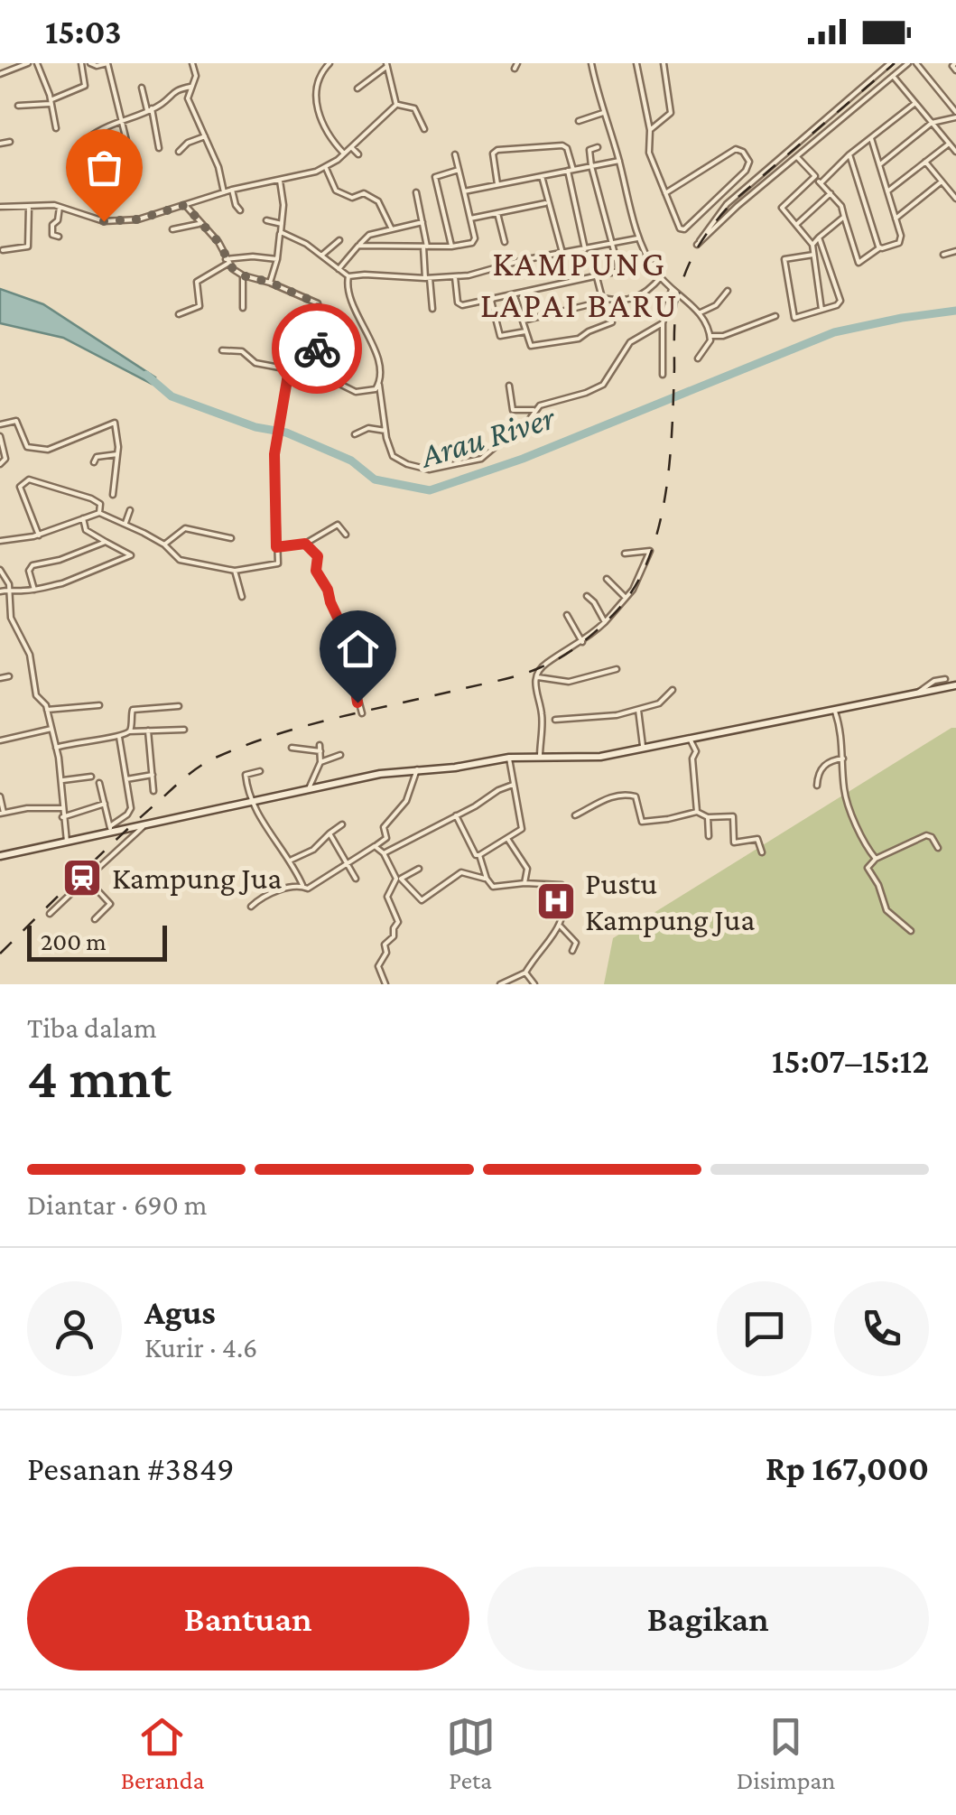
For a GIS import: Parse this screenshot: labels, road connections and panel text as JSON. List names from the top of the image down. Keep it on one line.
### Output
{"districts":["KAMPUNG LAPAI BARU"],"water":["Arau River"],"places":{"station":["Kampung Jua"],"hospital":["Pustu Kampung Jua"]},"scale_bar":"200 m","page":{"status":"15:03","scale":"200 m","heading":["4 mnt","Tiba dalam","15:07–15:12"],"panel":["Agus","Kurir · 4.6","Pesanan #3849","Rp 167,000"],"bar":"Diantar · 690 m","buttons":["Bantuan","Bagikan"],"tabs":["Beranda","Peta","Disimpan"]}}
